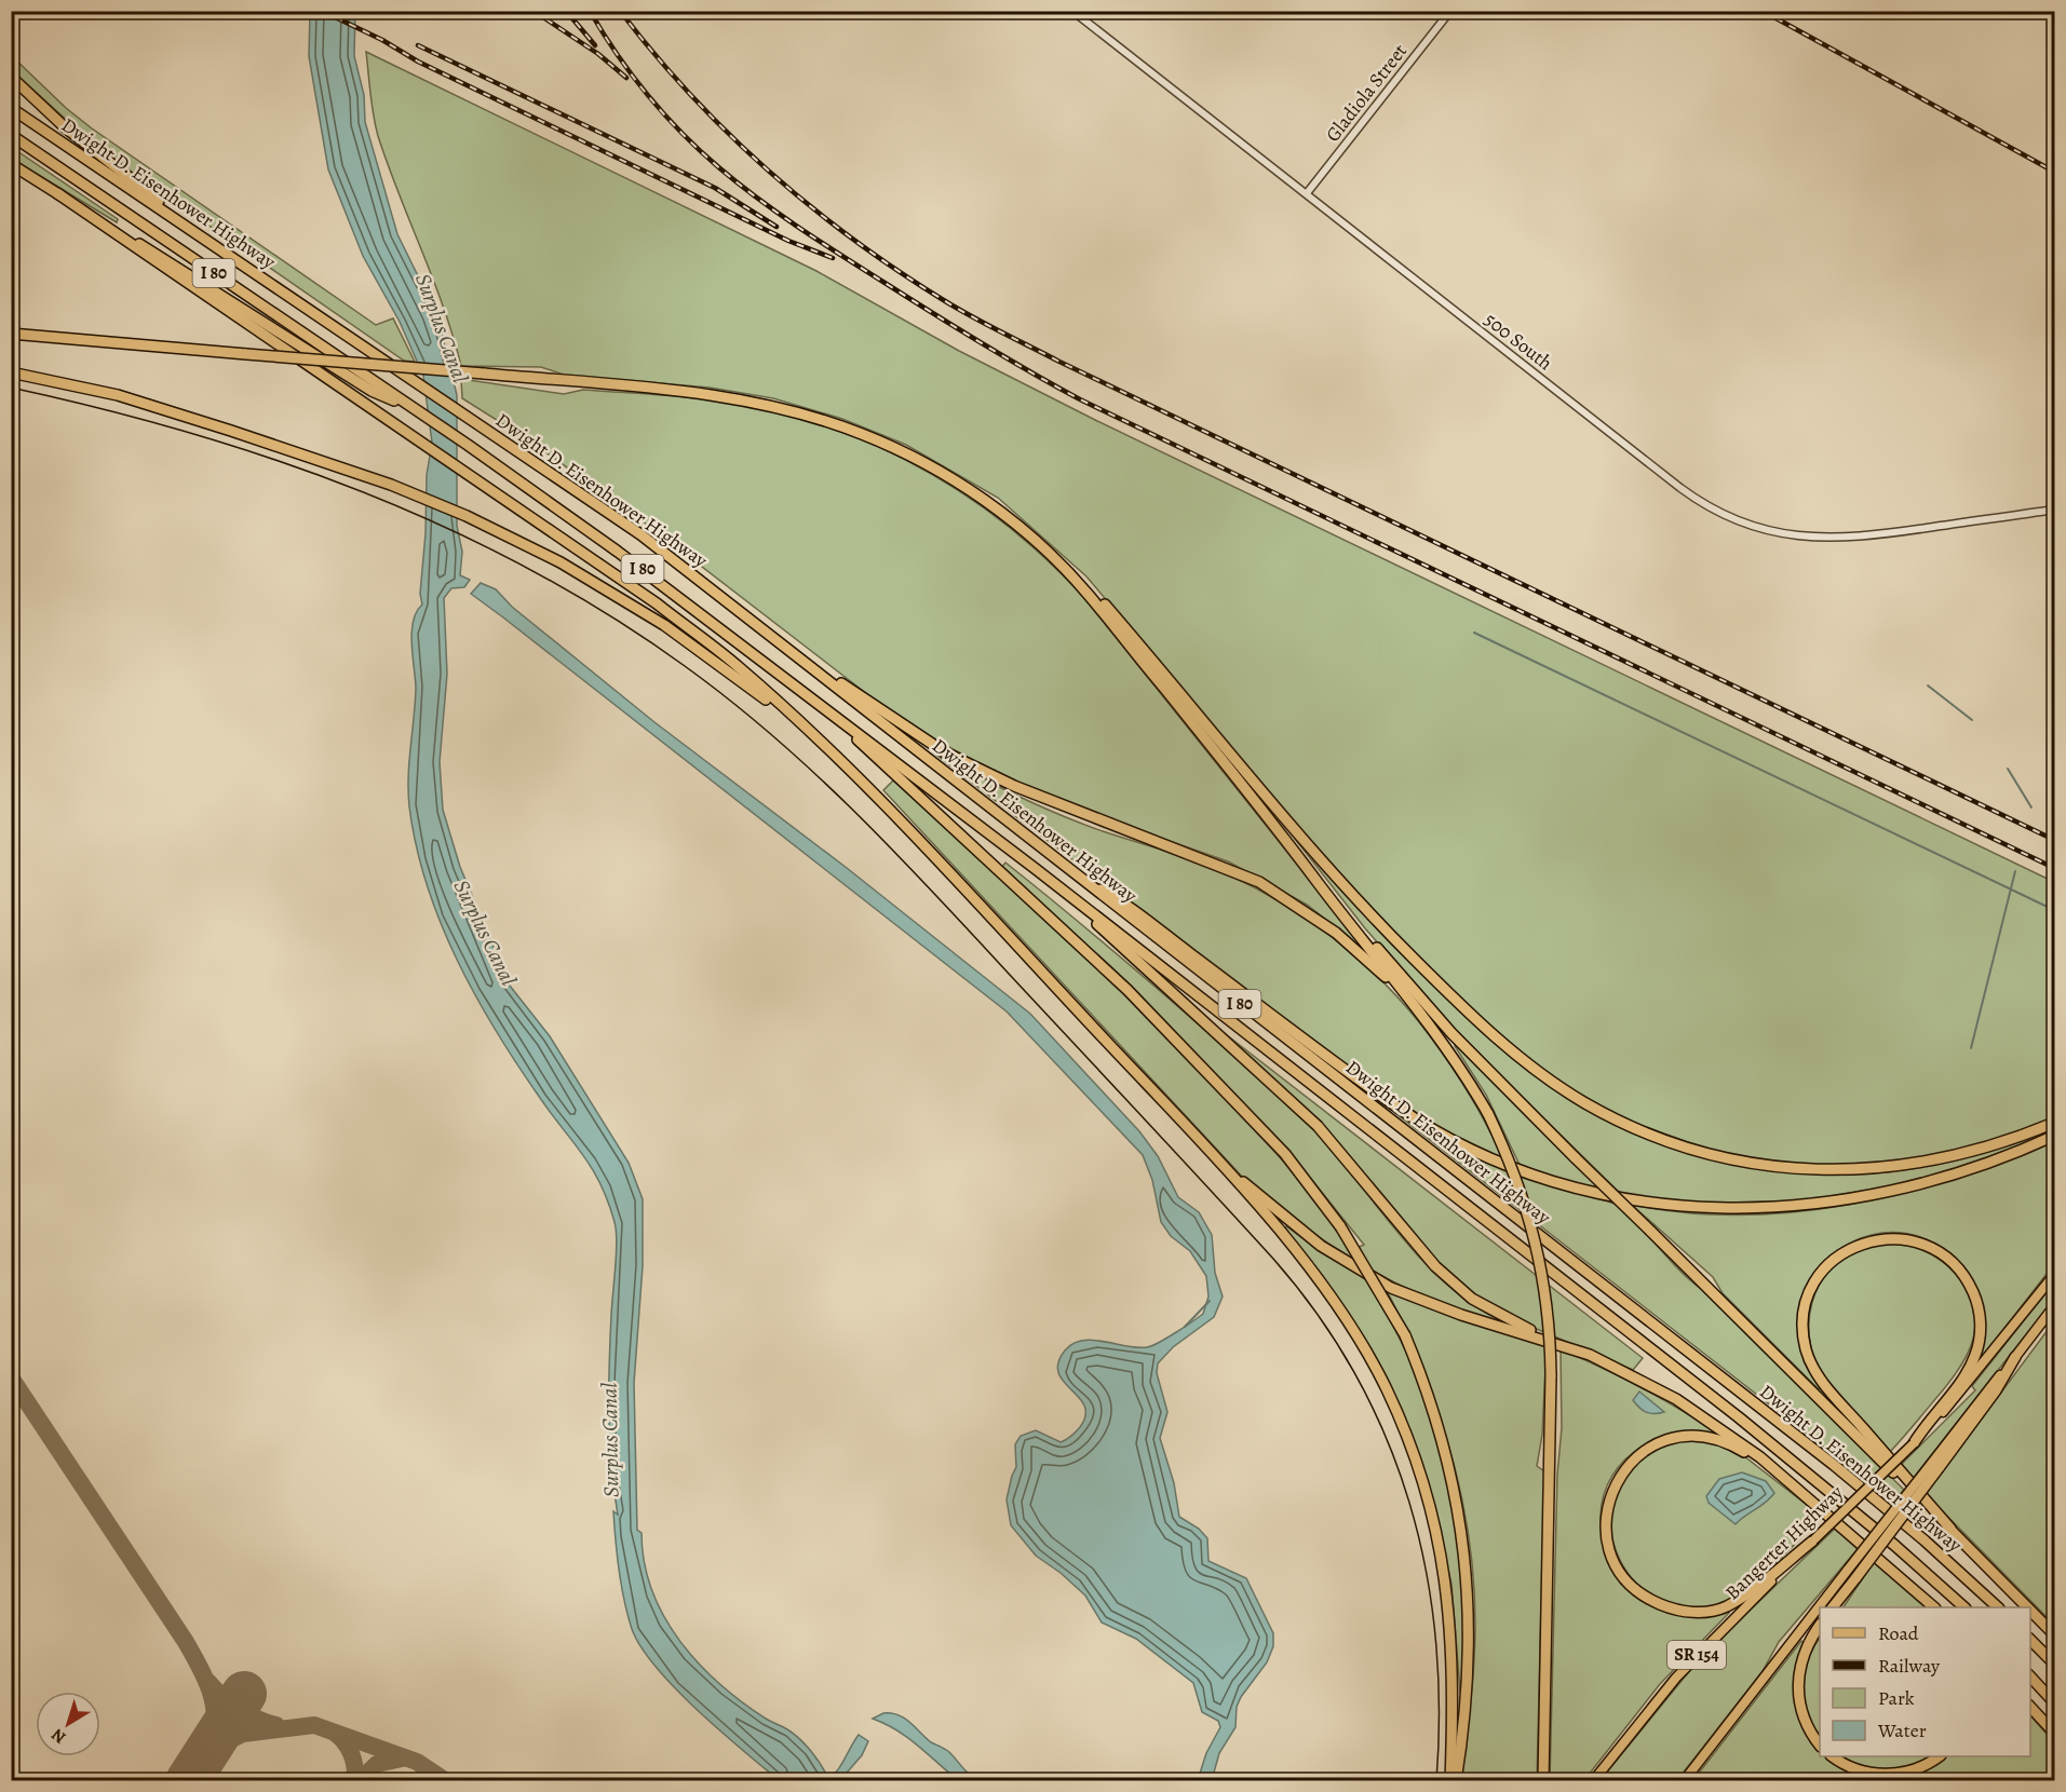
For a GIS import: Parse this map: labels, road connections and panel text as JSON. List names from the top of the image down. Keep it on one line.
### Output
{"streets":{"highway":["Dwight D. Eisenhower Highway","I 80"],"main road":["Bangerter Highway","SR 154"],"street":["Gladiola Street","500 South"]},"crossings":[["Gladiola Street","500 South"]],"water":["Surplus Canal"],"legend":["Road","Railway","Park","Water"],"north":"bottom left"}
